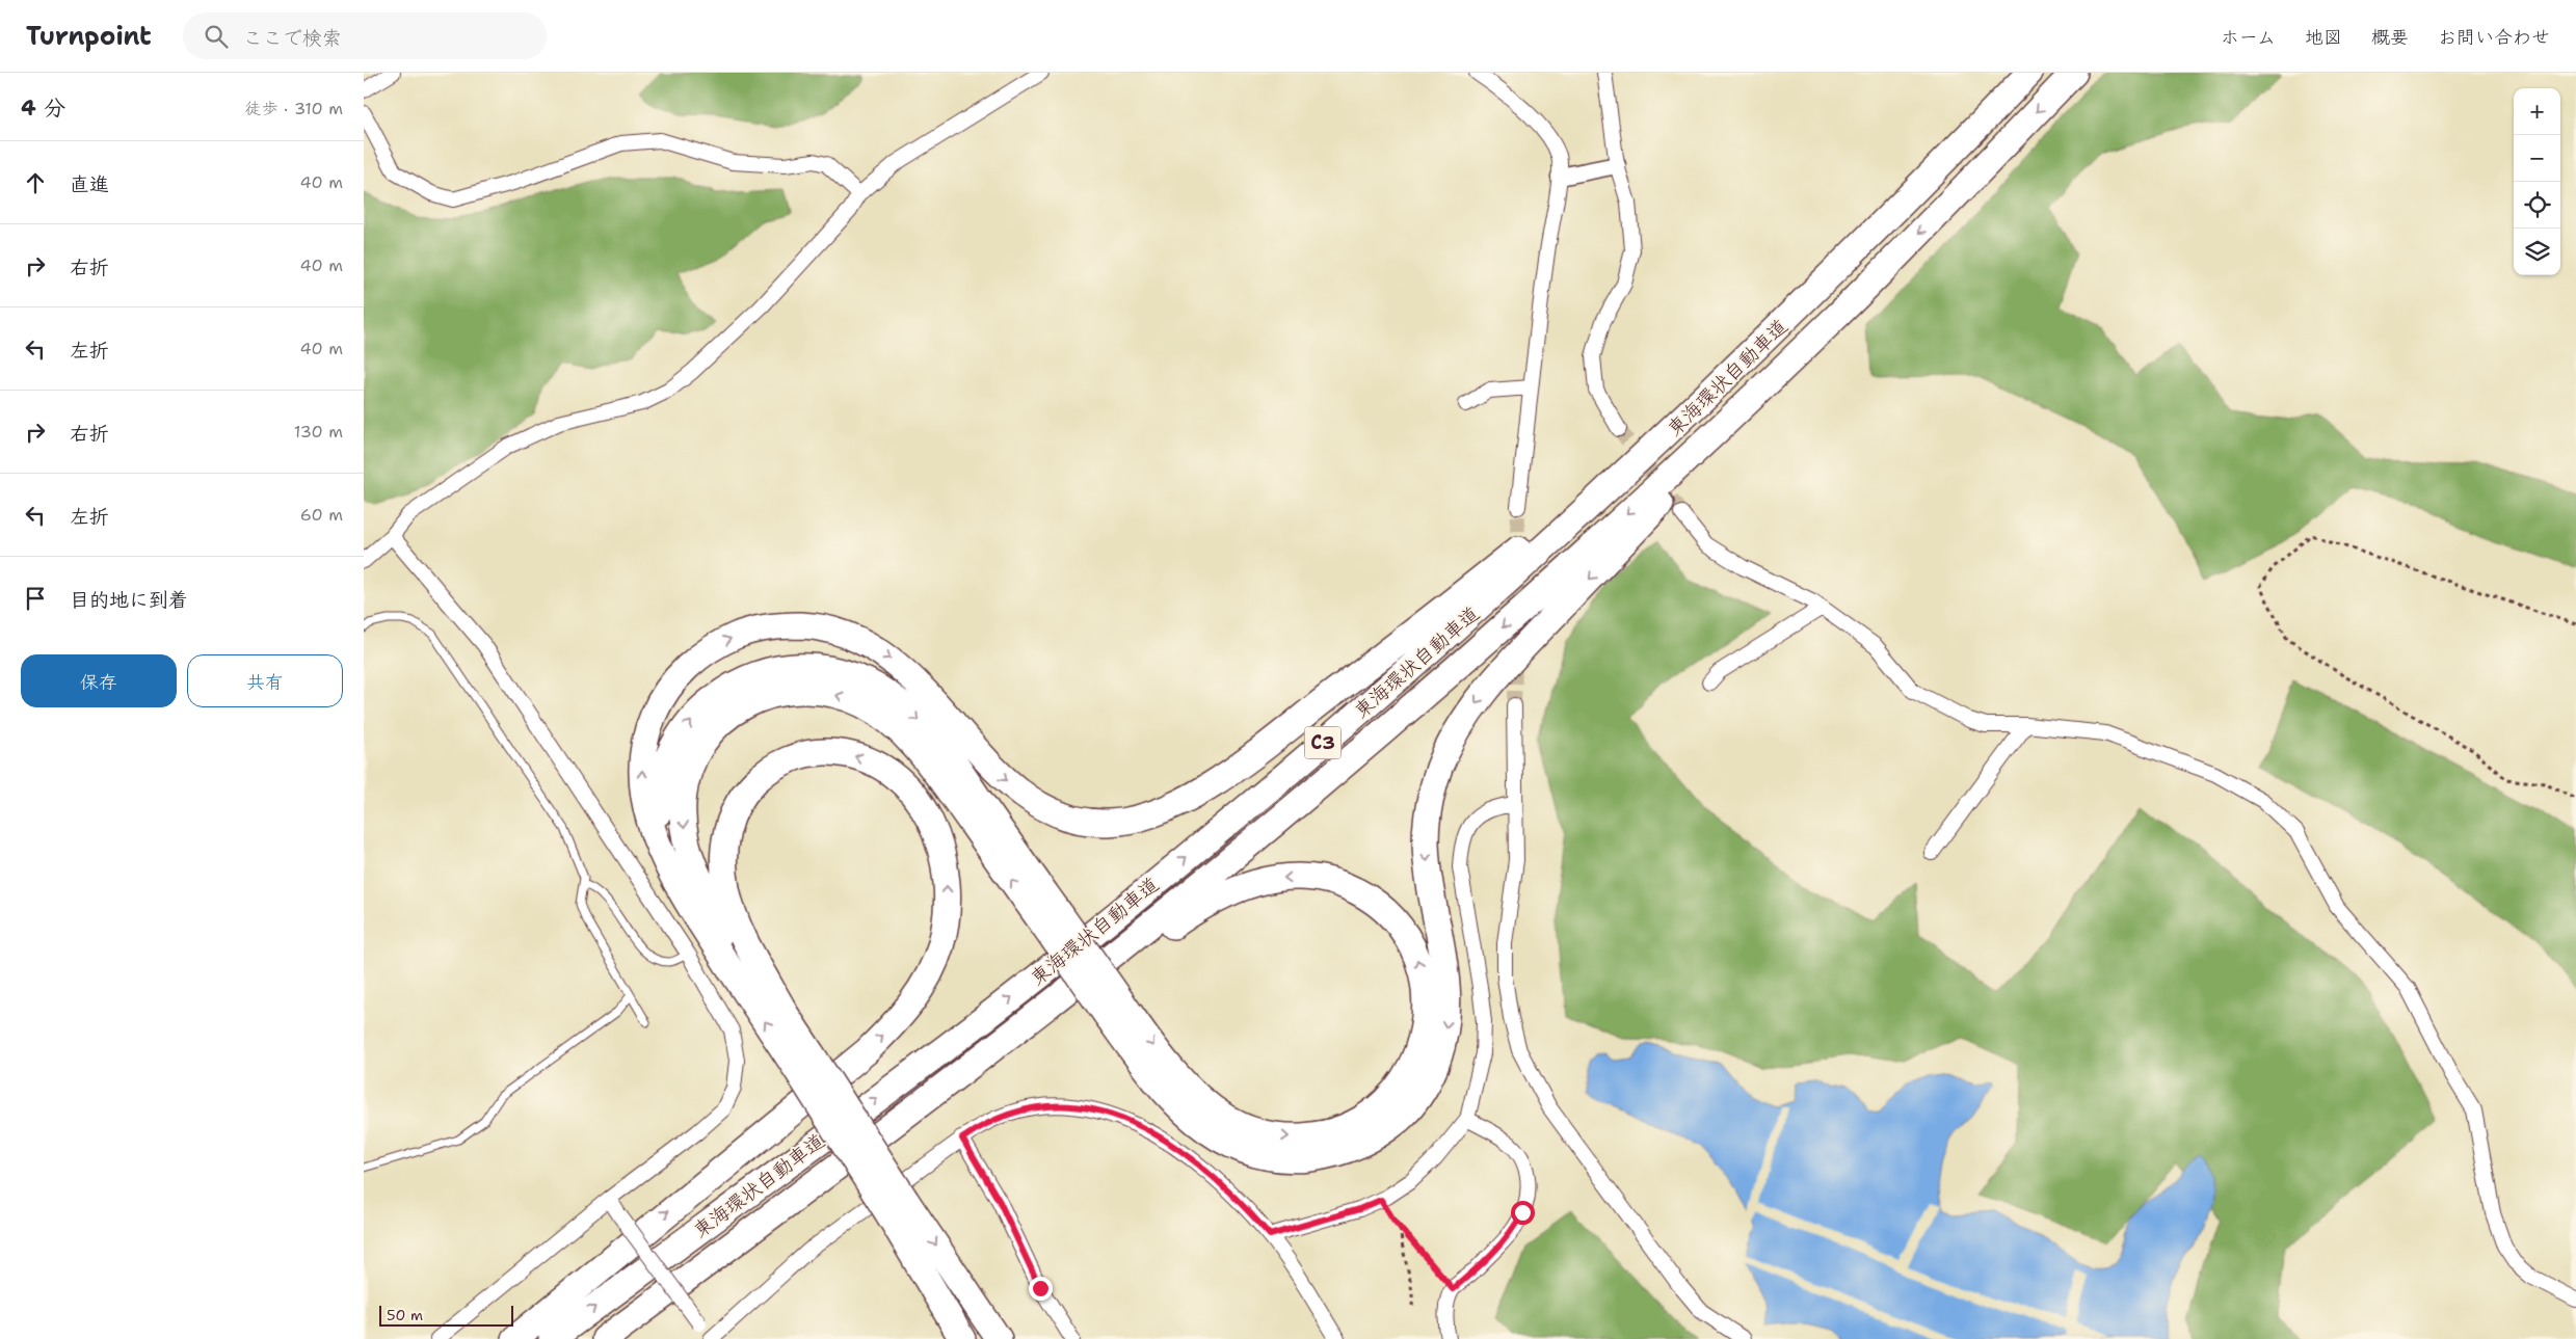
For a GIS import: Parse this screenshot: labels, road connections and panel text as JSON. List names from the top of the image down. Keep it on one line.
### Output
{"streets":{"highway":["東海環状自動車道","C3"]},"scale_bar":"50 m","page":{"header":"Turnpoint","search":"ここで検索","nav":["ホーム","地図","概要","お問い合わせ"],"heading":["4 分","徒歩 · 310 m"],"map_buttons":["+","−"],"list":[["直進","40 m"],["右折","40 m"],["左折","40 m"],["右折","130 m"],["左折","60 m"],"目的地に到着"],"buttons":["保存","共有"],"scale":"50 m"}}
